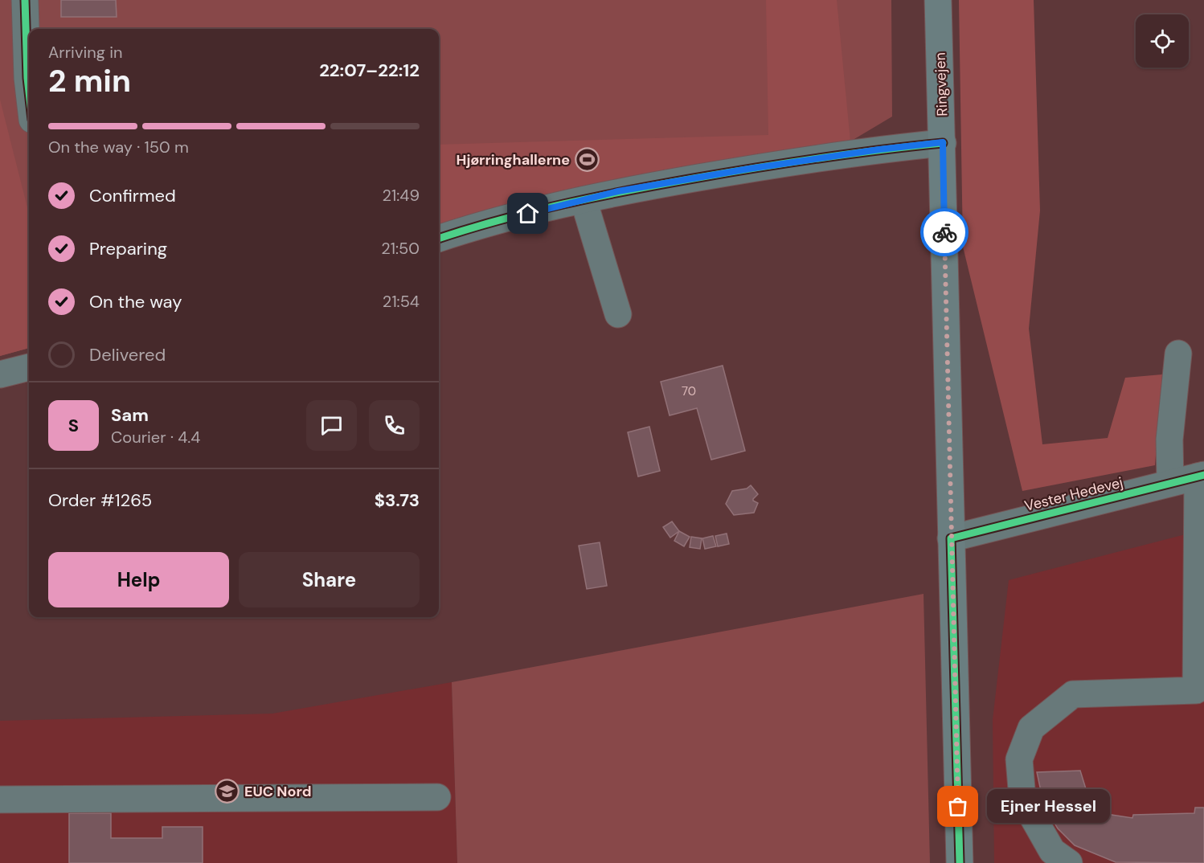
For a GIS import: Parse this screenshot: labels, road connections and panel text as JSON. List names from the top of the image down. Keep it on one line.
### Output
{"streets":{"main road":["Ringvejen"],"street":["Vester Hedevej"]},"crossings":[["Ringvejen","Vester Hedevej"]],"places":{"sports":["Hjørringhallerne"],"school or university":["EUC Nord"],"other":["Ejner Hessel"]},"house_numbers":["70"],"page":{"heading":["2 min","Arriving in","22:07–22:12"],"panel":["Sam","Courier · 4.4","Order #1265","$3.73"],"bar":"On the way · 150 m","list":[["Confirmed","21:49"],["Preparing","21:50"],["On the way","21:54"],"Delivered"],"round":"S","buttons":["Help","Share"],"bubble":"Ejner Hessel"}}
